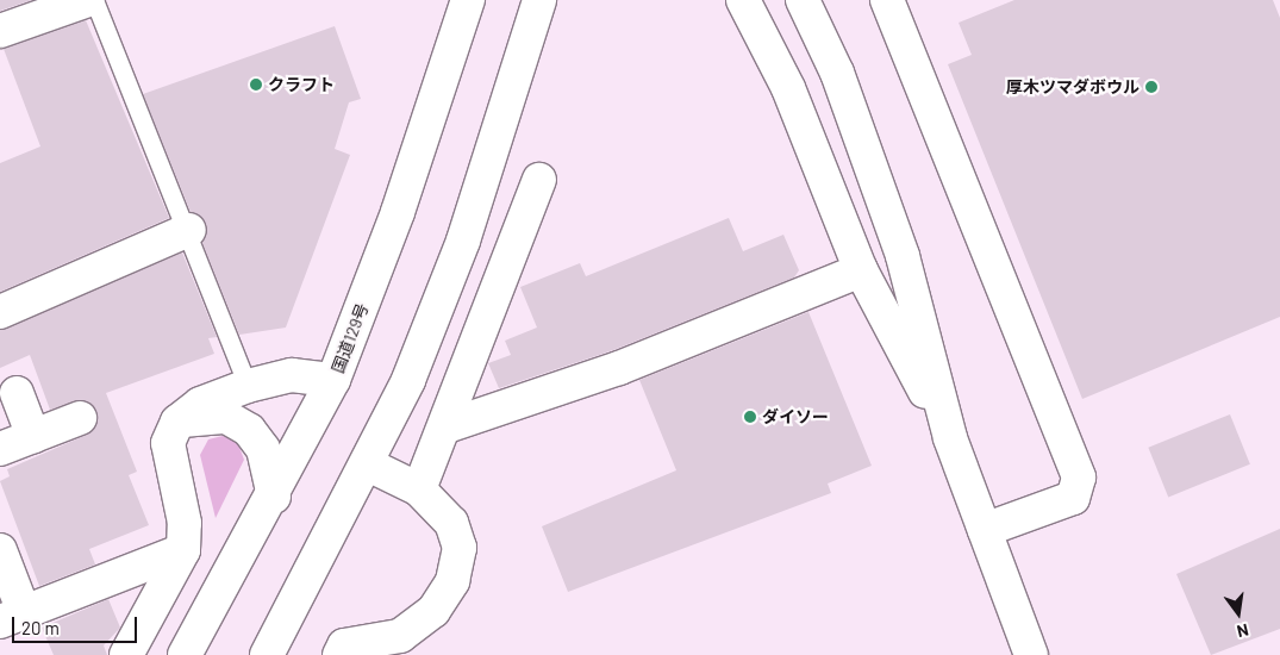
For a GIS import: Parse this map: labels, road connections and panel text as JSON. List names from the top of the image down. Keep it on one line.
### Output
{"streets":{"main road":["国道129号"]},"places":["クラフト","厚木ツマダボウル","ダイソー"],"scale_bar":"20 m","north":"bottom"}
